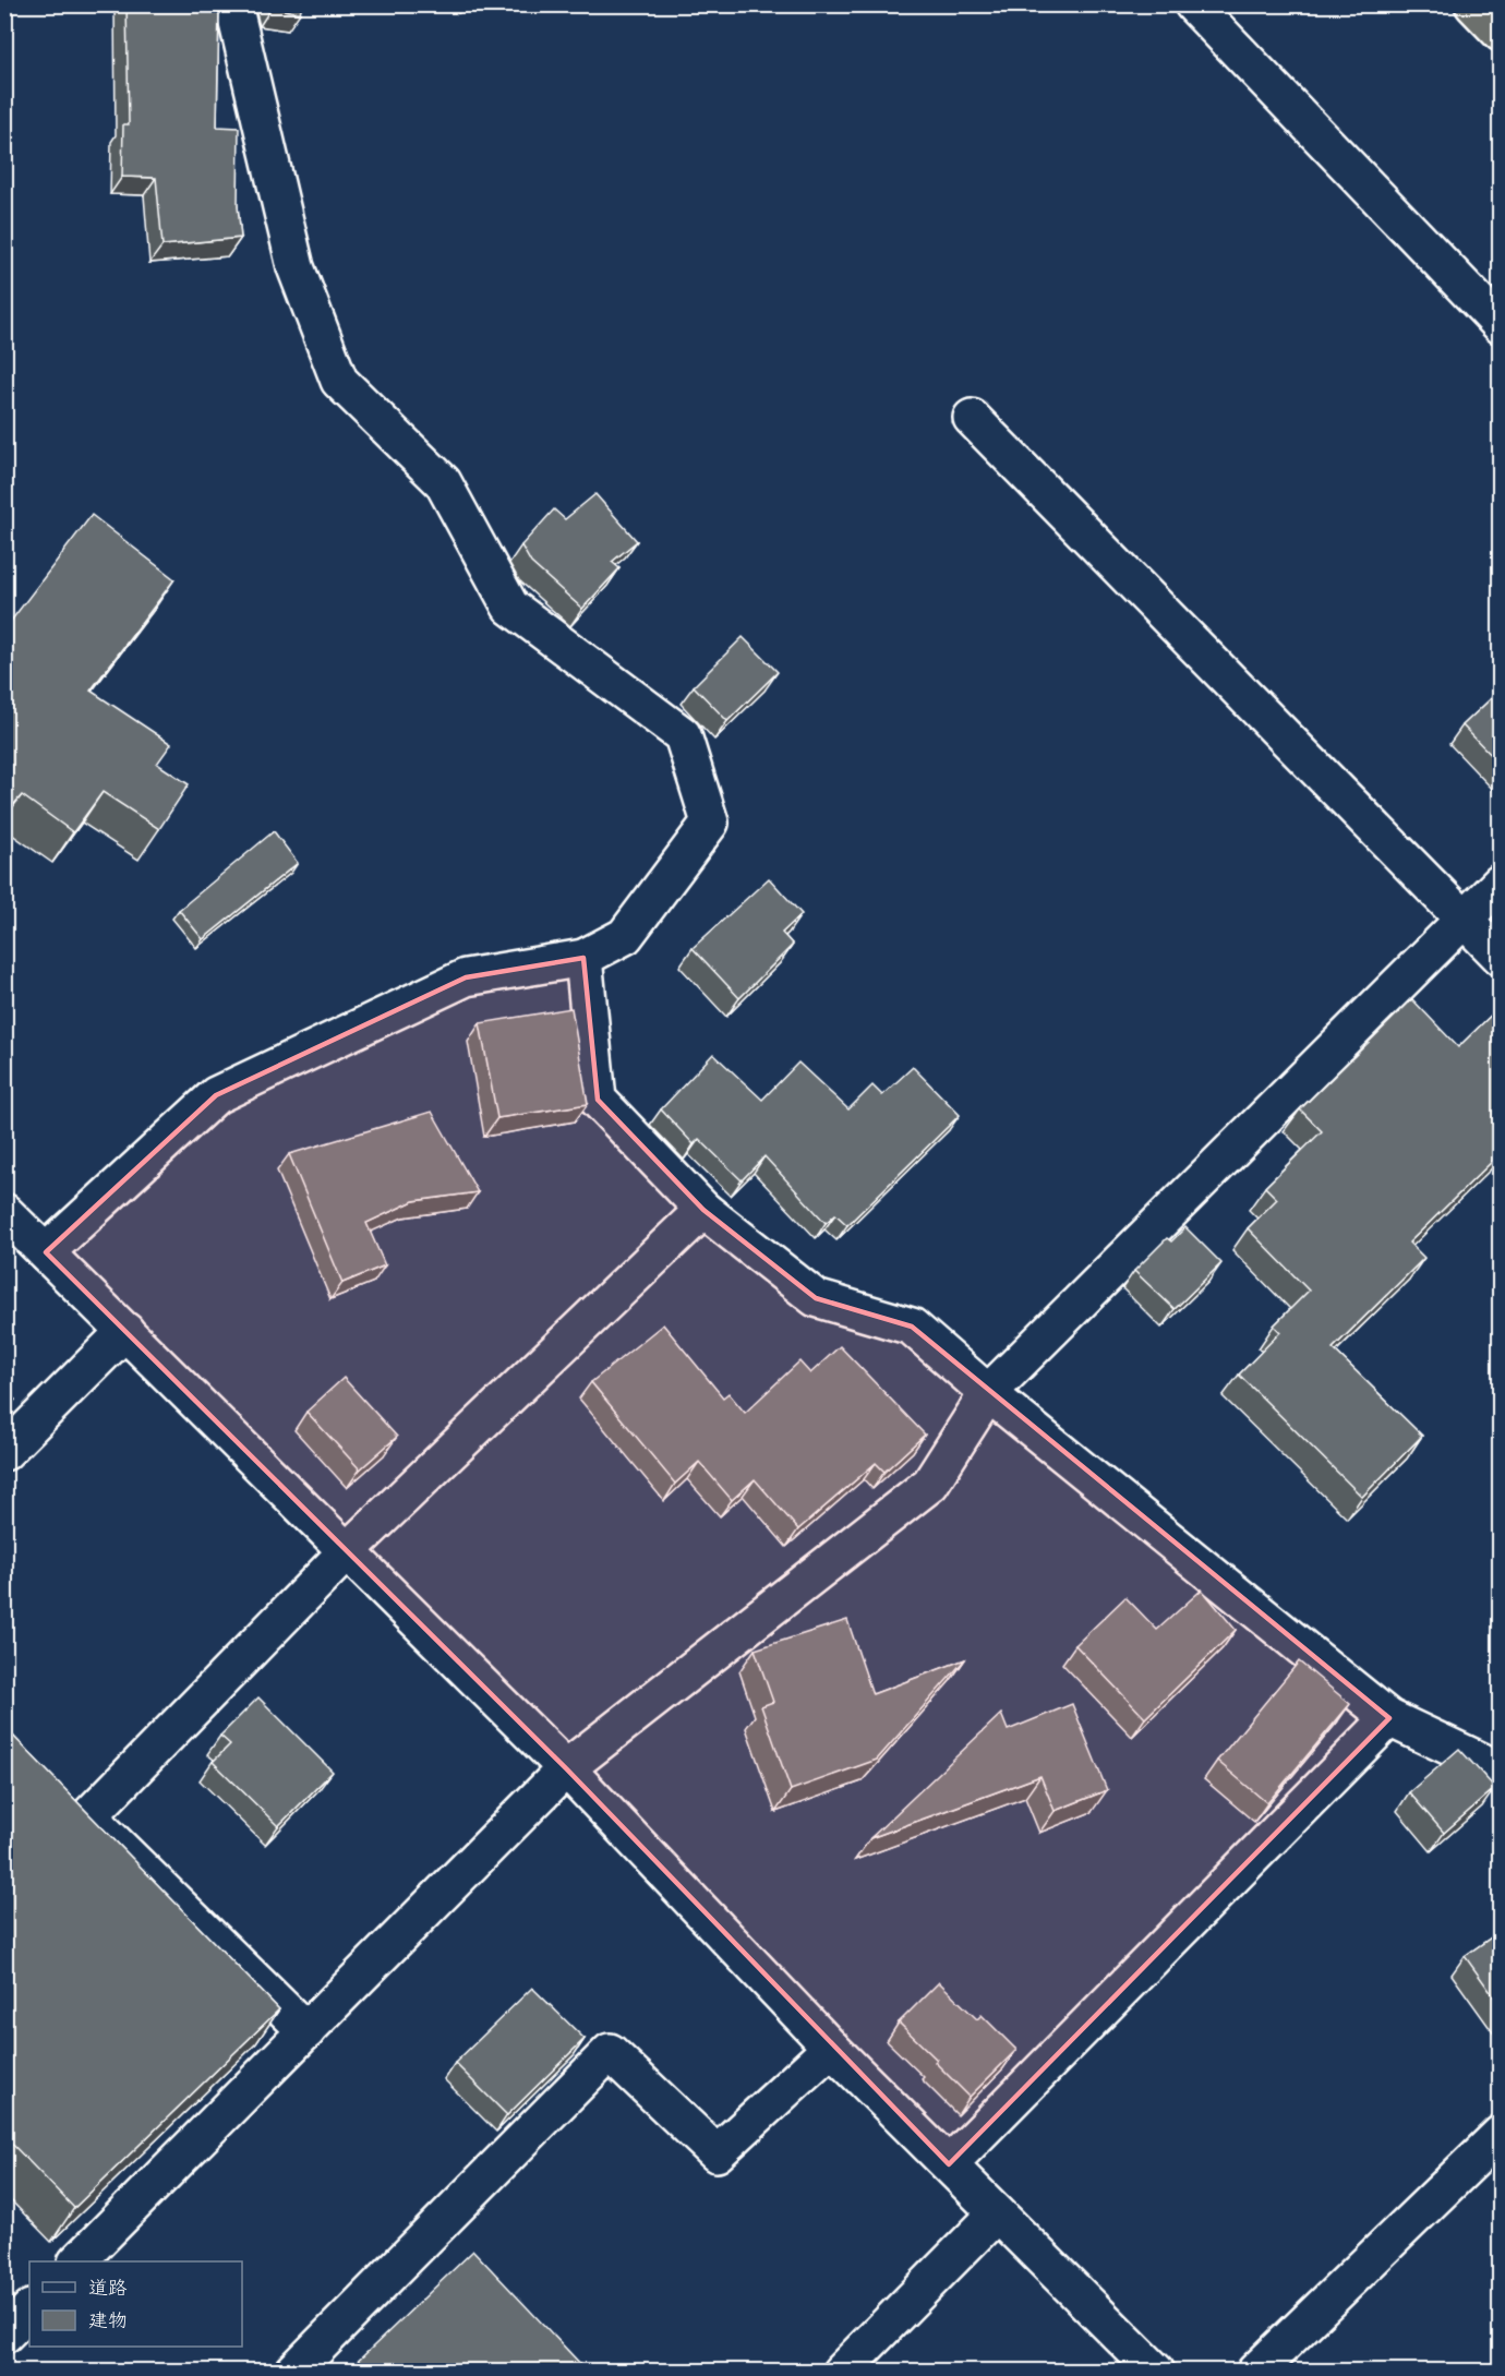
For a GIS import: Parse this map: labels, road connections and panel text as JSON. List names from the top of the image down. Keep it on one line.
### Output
{"legend":["道路","建物"]}
